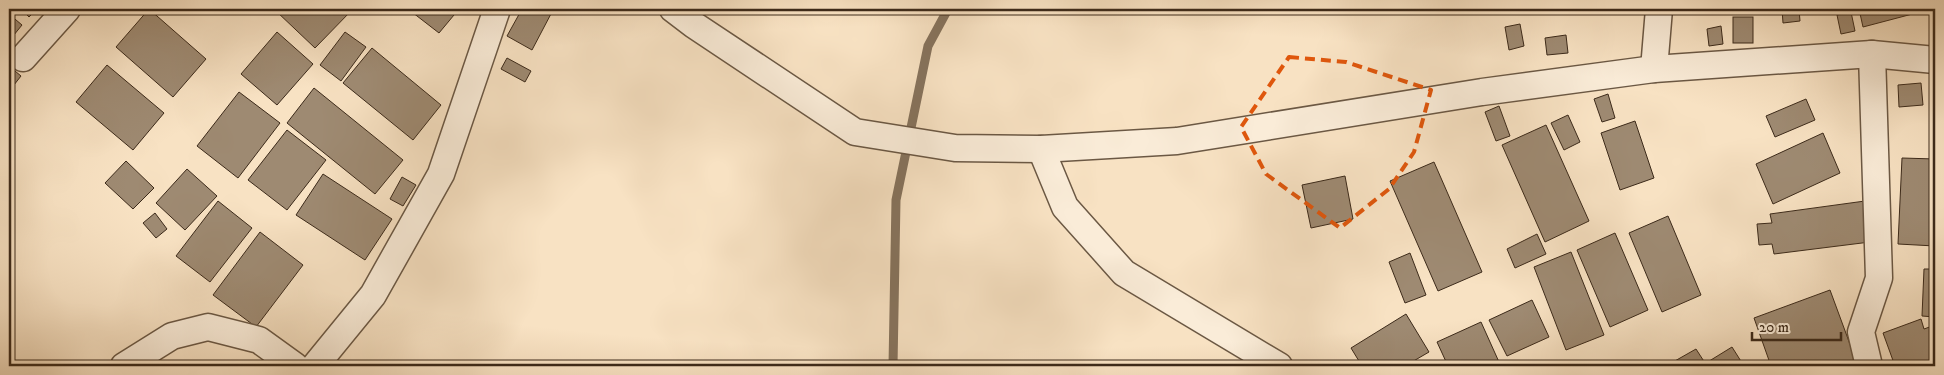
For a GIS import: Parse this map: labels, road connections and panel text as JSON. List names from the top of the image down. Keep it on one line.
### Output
{"scale_bar":"20 m"}
